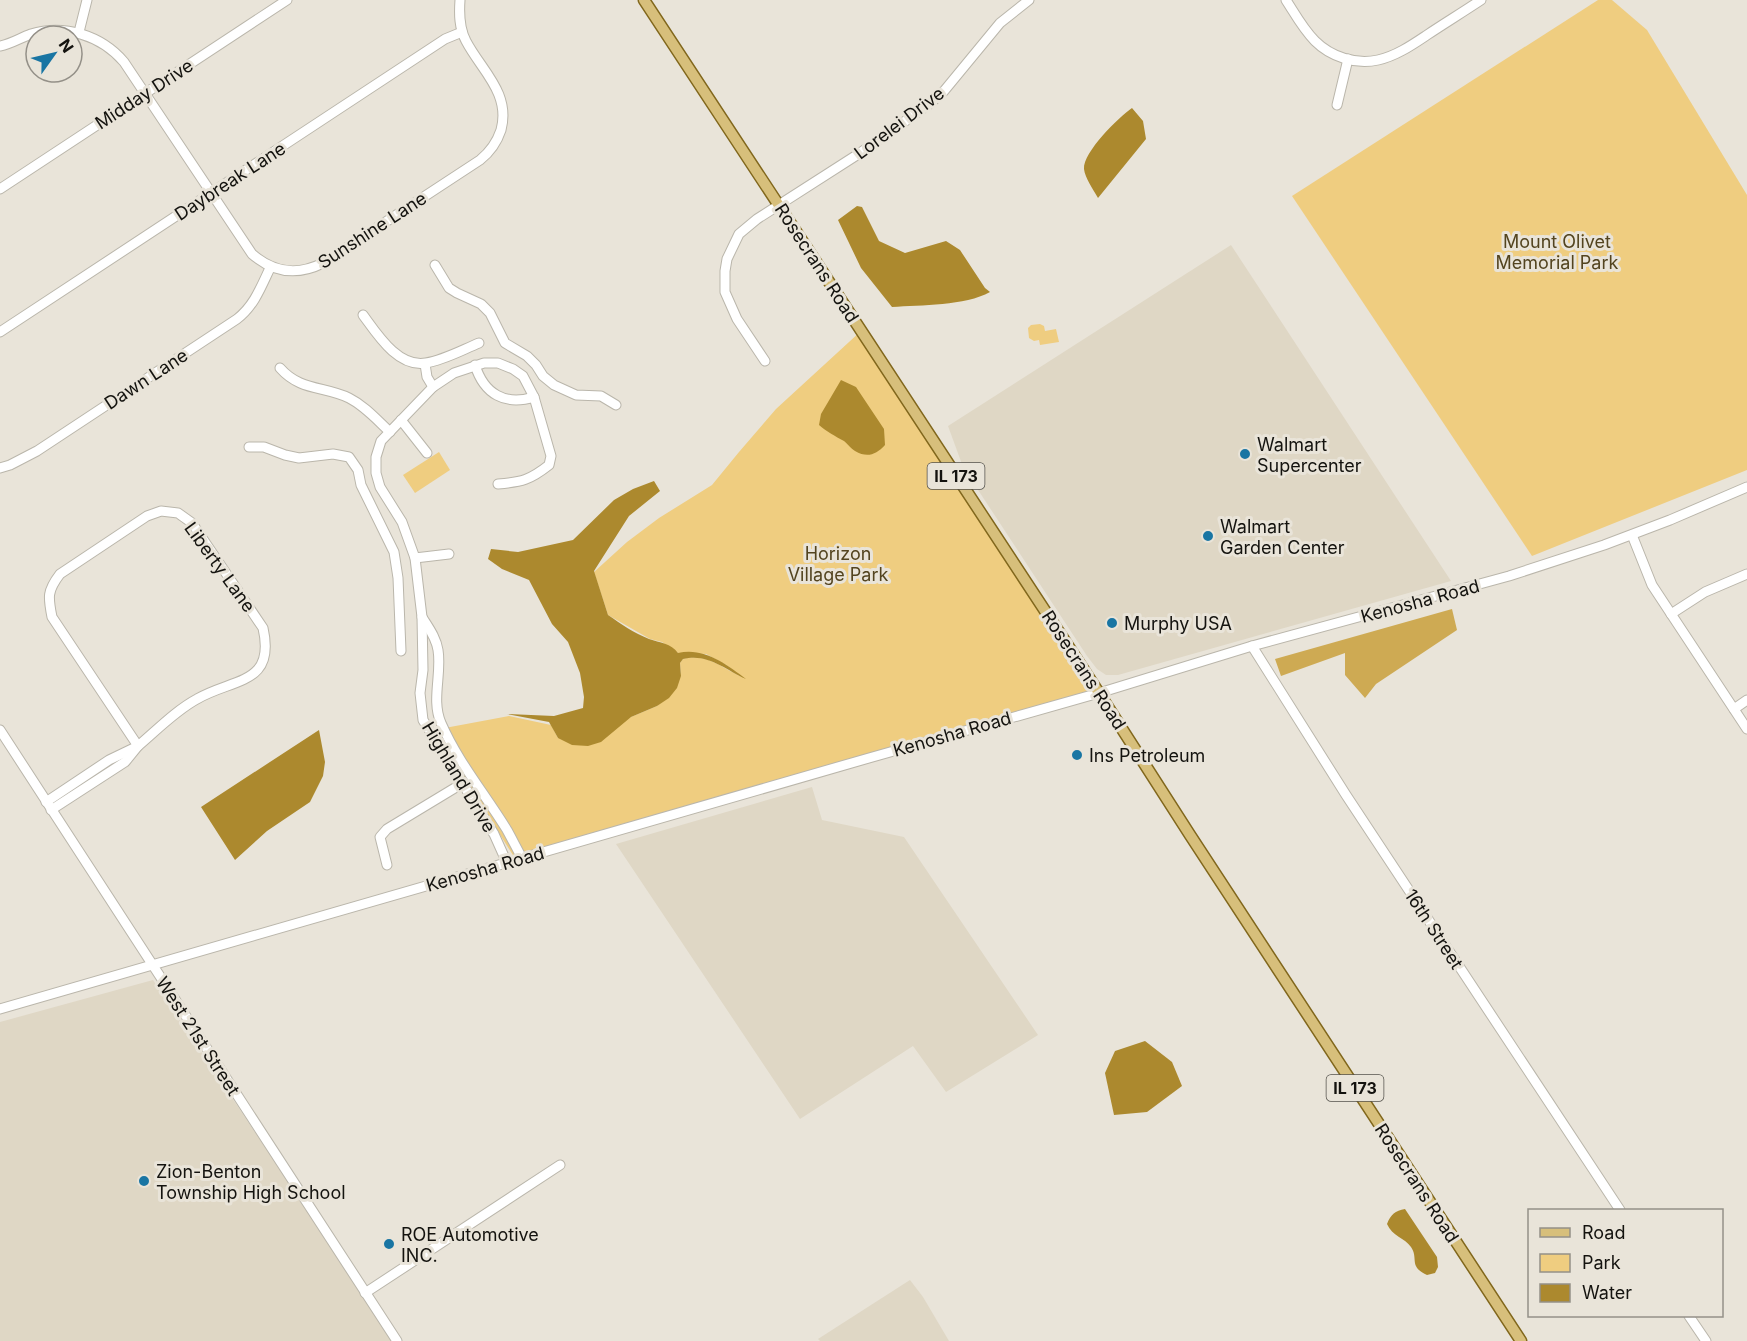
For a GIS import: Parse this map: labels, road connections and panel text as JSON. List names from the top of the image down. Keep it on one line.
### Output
{"streets":{"main road":["Rosecrans Road","IL 173"],"street":["Midday Drive","Lorelei Drive","Daybreak Lane","Sunshine Lane","Dawn Lane","Liberty Lane","Kenosha Road","Highland Drive","16th Street","West 21st Street"]},"crossings":[["Lorelei Drive","Rosecrans Road"],["Daybreak Lane","Sunshine Lane"],["Sunshine Lane","Dawn Lane"],["Rosecrans Road","Kenosha Road"],["Liberty Lane","West 21st Street"],["Kenosha Road","Highland Drive"],["Kenosha Road","16th Street"],["Kenosha Road","West 21st Street"]],"parks":["Mount Olivet Memorial Park","Horizon Village Park"],"places":["Walmart Supercenter","Walmart Garden Center","Murphy USA","Ins Petroleum","Zion-Benton Township High School","ROE Automotive INC."],"legend":["Road","Park","Water"],"north":"top right"}
